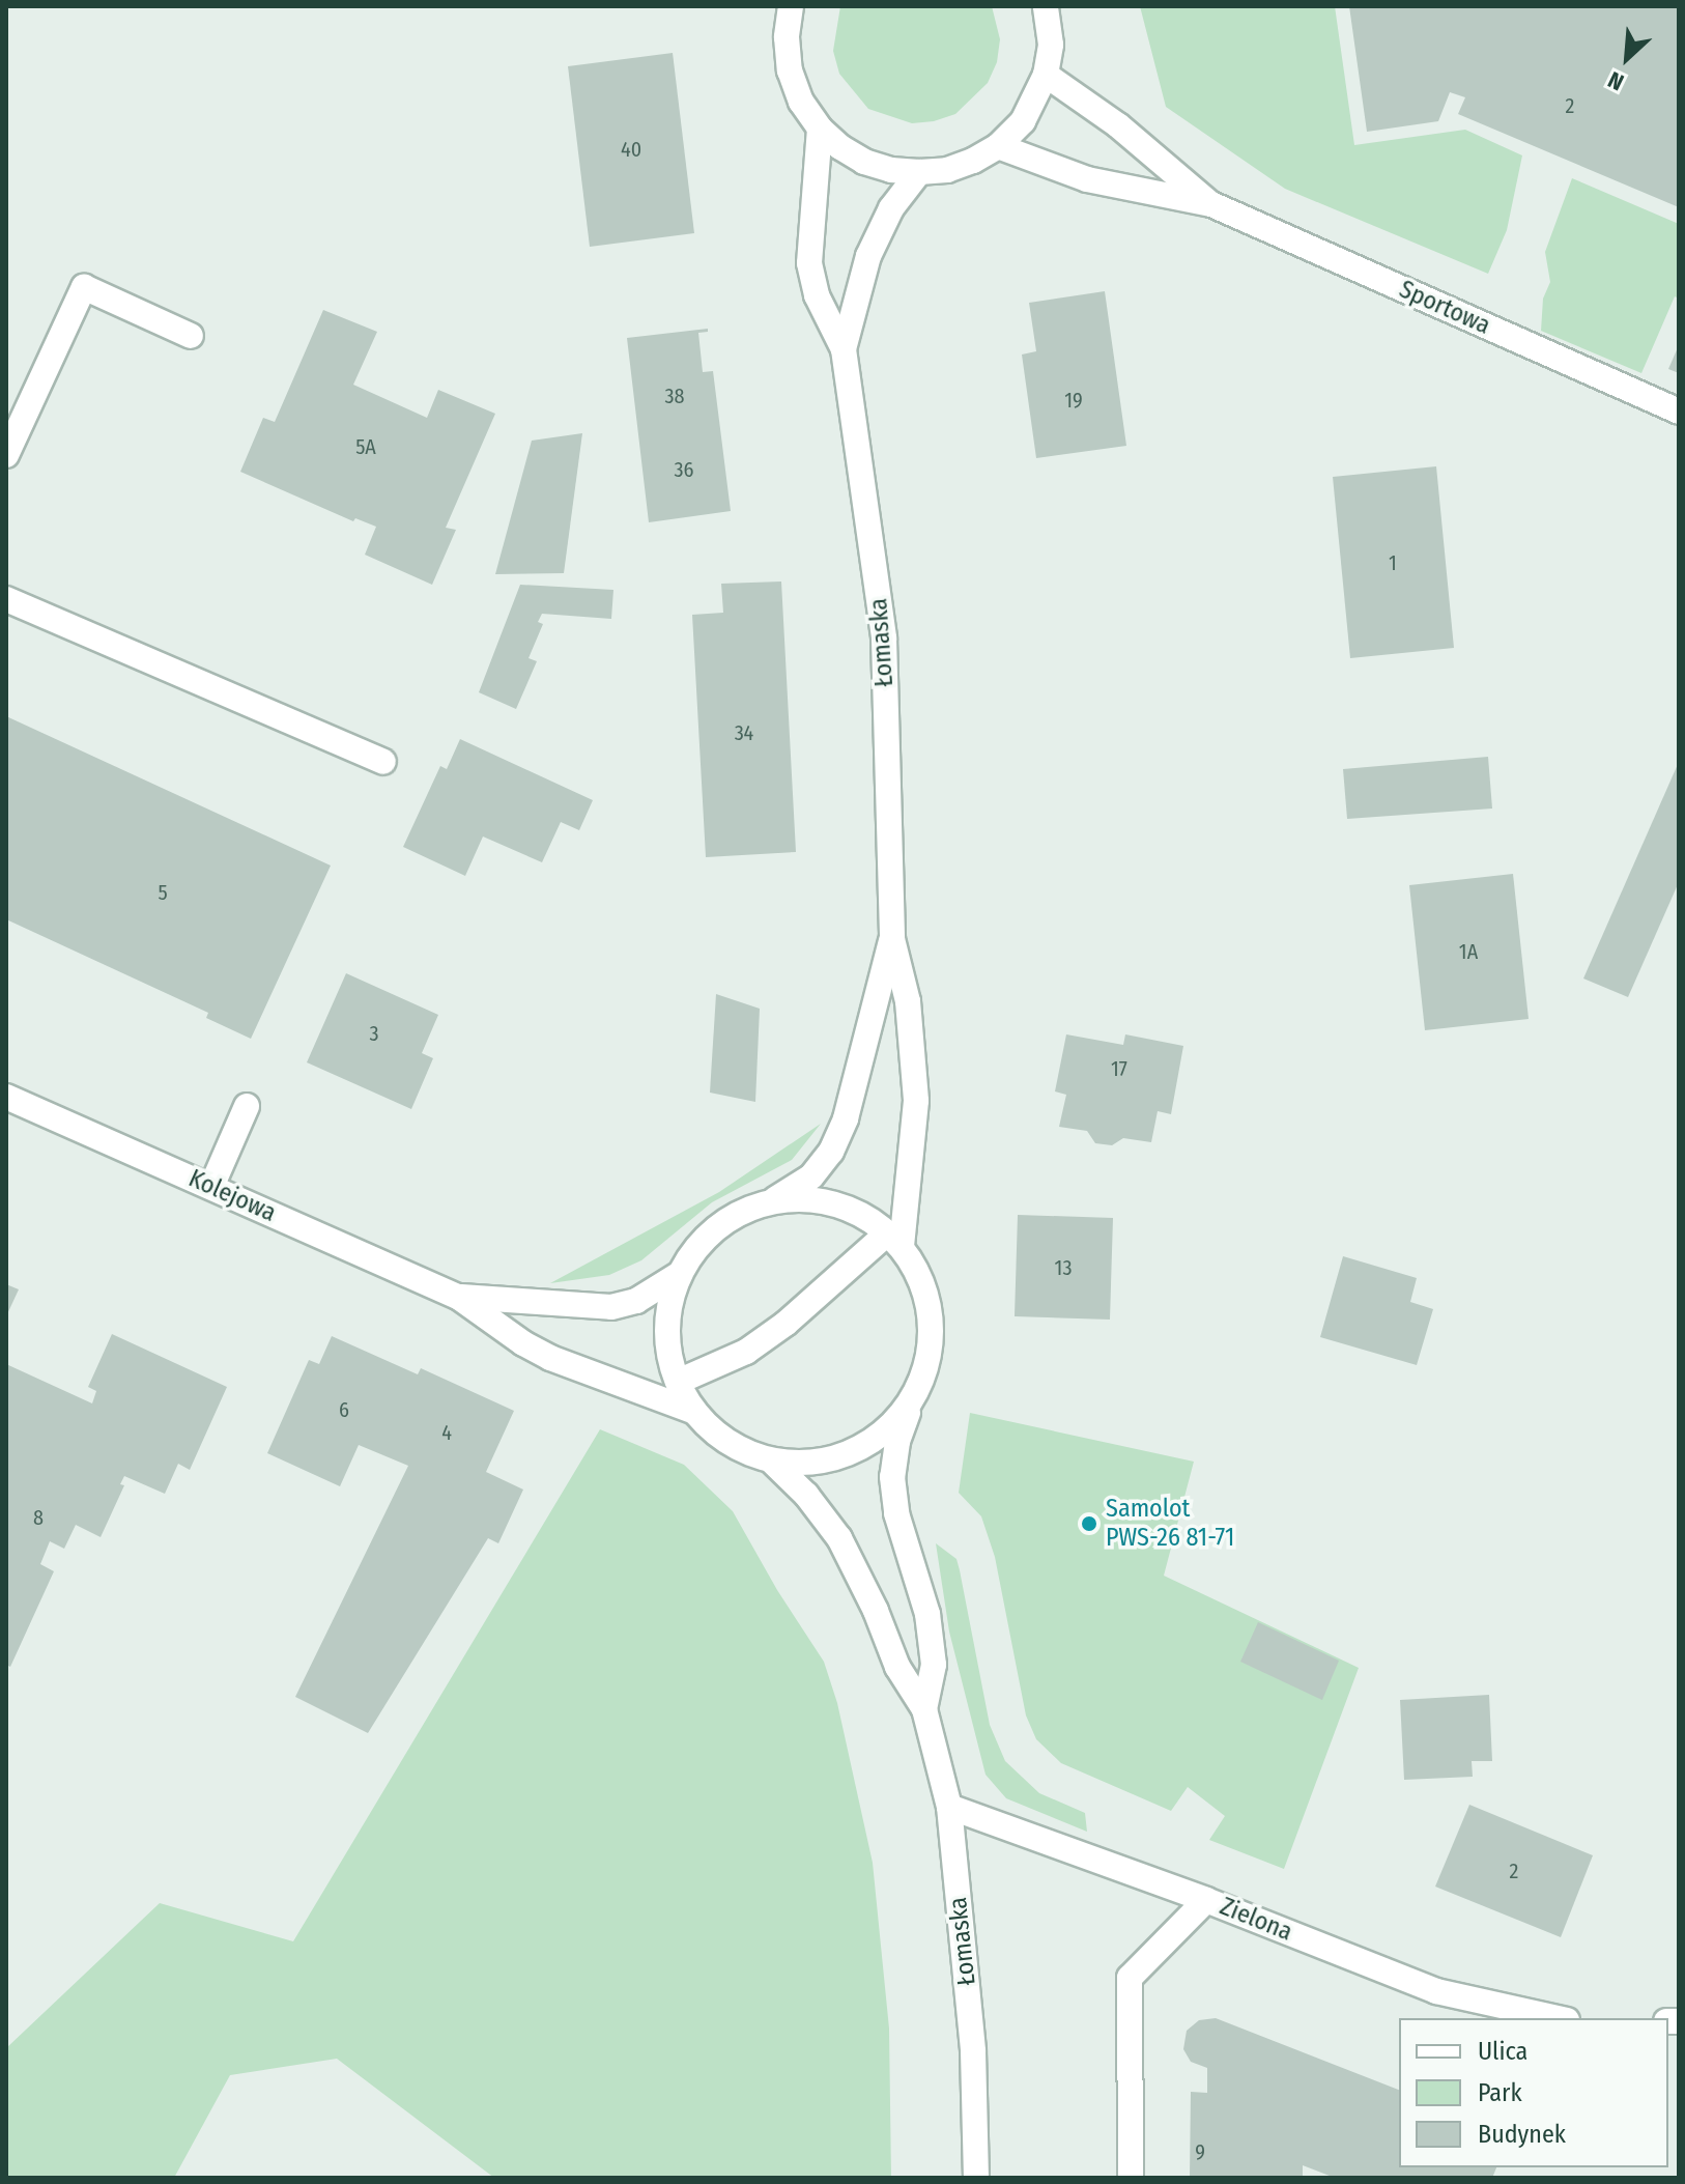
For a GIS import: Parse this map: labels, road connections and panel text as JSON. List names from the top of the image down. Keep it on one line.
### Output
{"streets":{"street":["Sportowa","Łomaska","Kolejowa","Zielona"]},"crossings":[["Łomaska","Kolejowa"],["Łomaska","Zielona"]],"places":["Samolot PWS-26 81-71"],"house_numbers":["2","40","38","19","5A","36","1","34","5","1A","3","17","13","6","4","8","2","9"],"legend":["Ulica","Park","Budynek"],"north":"bottom left"}
